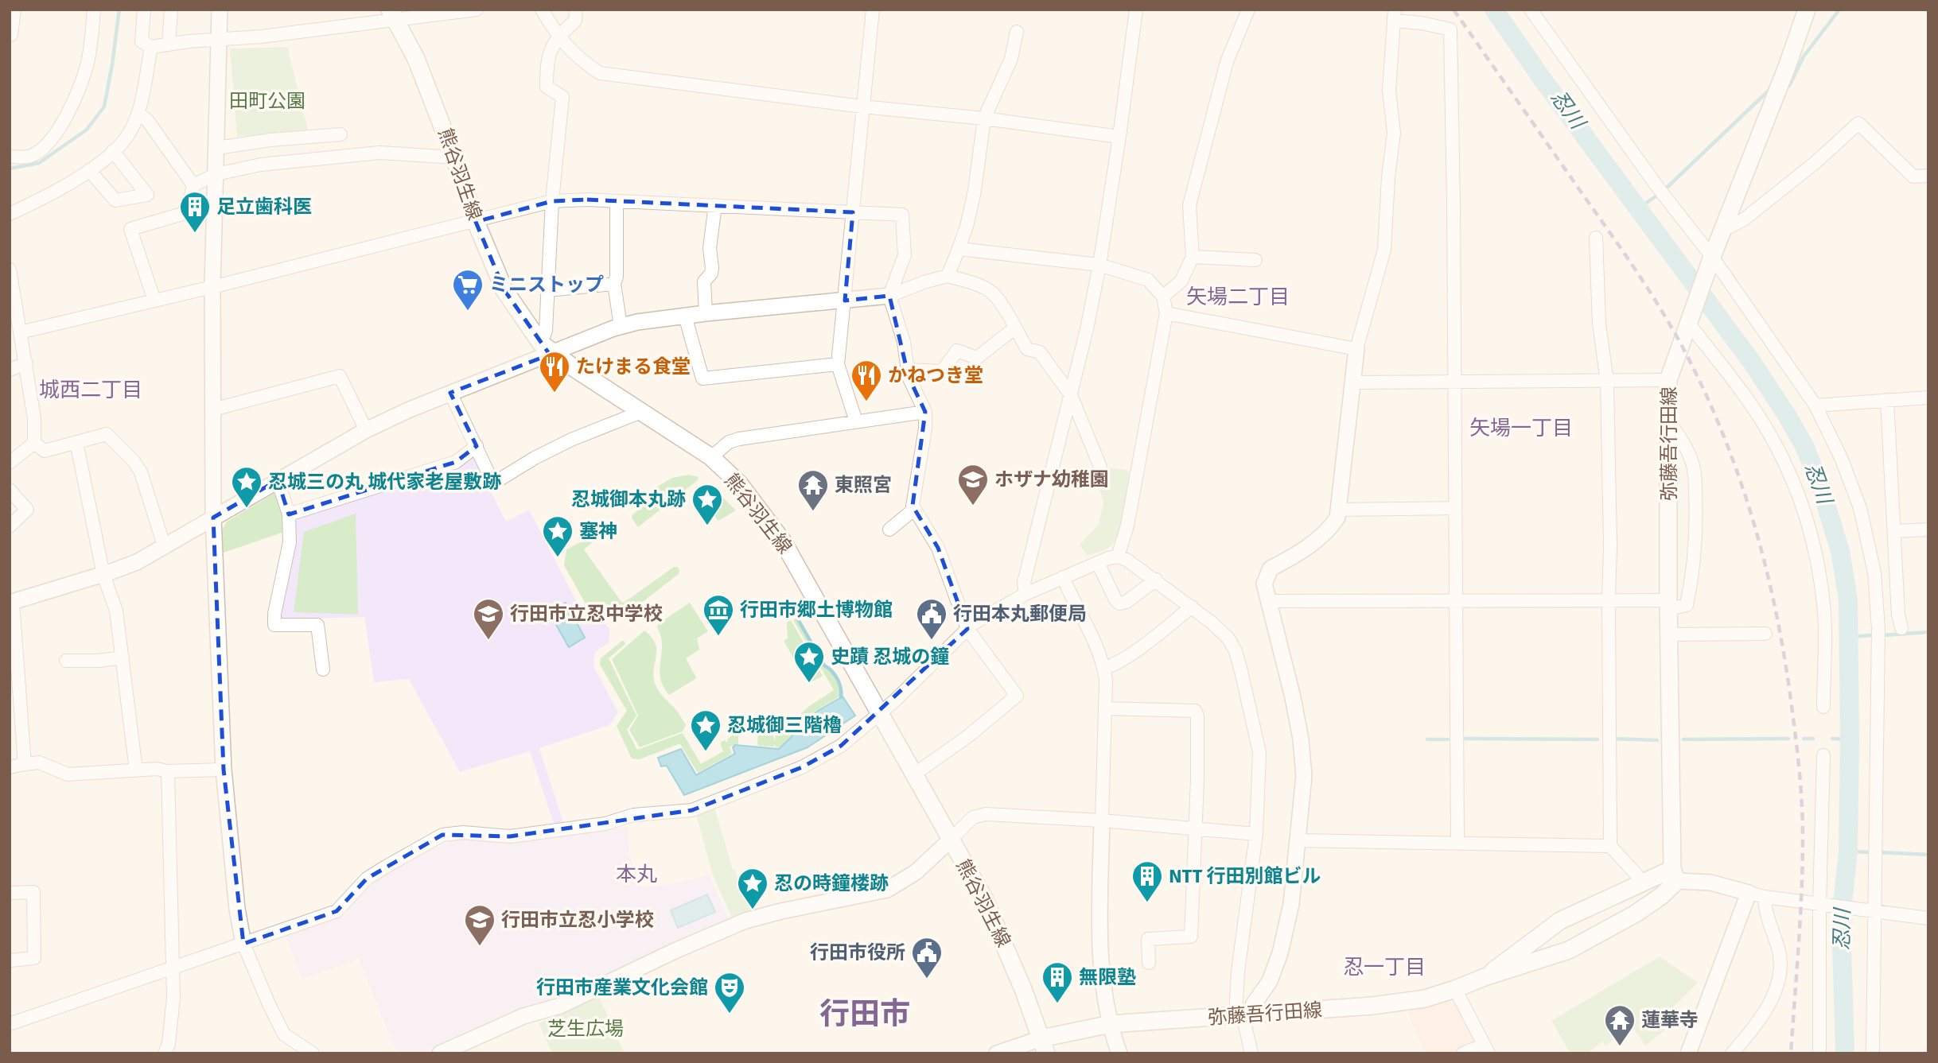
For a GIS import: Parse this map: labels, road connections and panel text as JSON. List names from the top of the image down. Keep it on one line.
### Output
{"streets":{"main road":["熊谷羽生線","弥藤吾行田線"]},"crossings":[["熊谷羽生線","弥藤吾行田線"]],"districts":["矢場二丁目","城西二丁目","矢場一丁目","本丸","忍一丁目","行田市"],"water":["忍川"],"parks":["田町公園","芝生広場"],"places":{"building":["足立歯科医","NTT 行田別館ビル","無限塾"],"supermarket":["ミニストップ"],"restaurant":["たけまる食堂","かねつき堂"],"school or university":["ホザナ幼稚園","行田市立忍中学校","行田市立忍小学校"],"place":["忍城三の丸 城代家老屋敷跡","忍城御本丸跡","塞神","史蹟 忍城の鐘","忍城御三階櫓","忍の時鐘楼跡"],"temple":["東照宮","蓮華寺"],"museum":["行田市郷土博物館"],"public building":["行田本丸郵便局","行田市役所"],"theatre":["行田市産業文化会館"]}}
